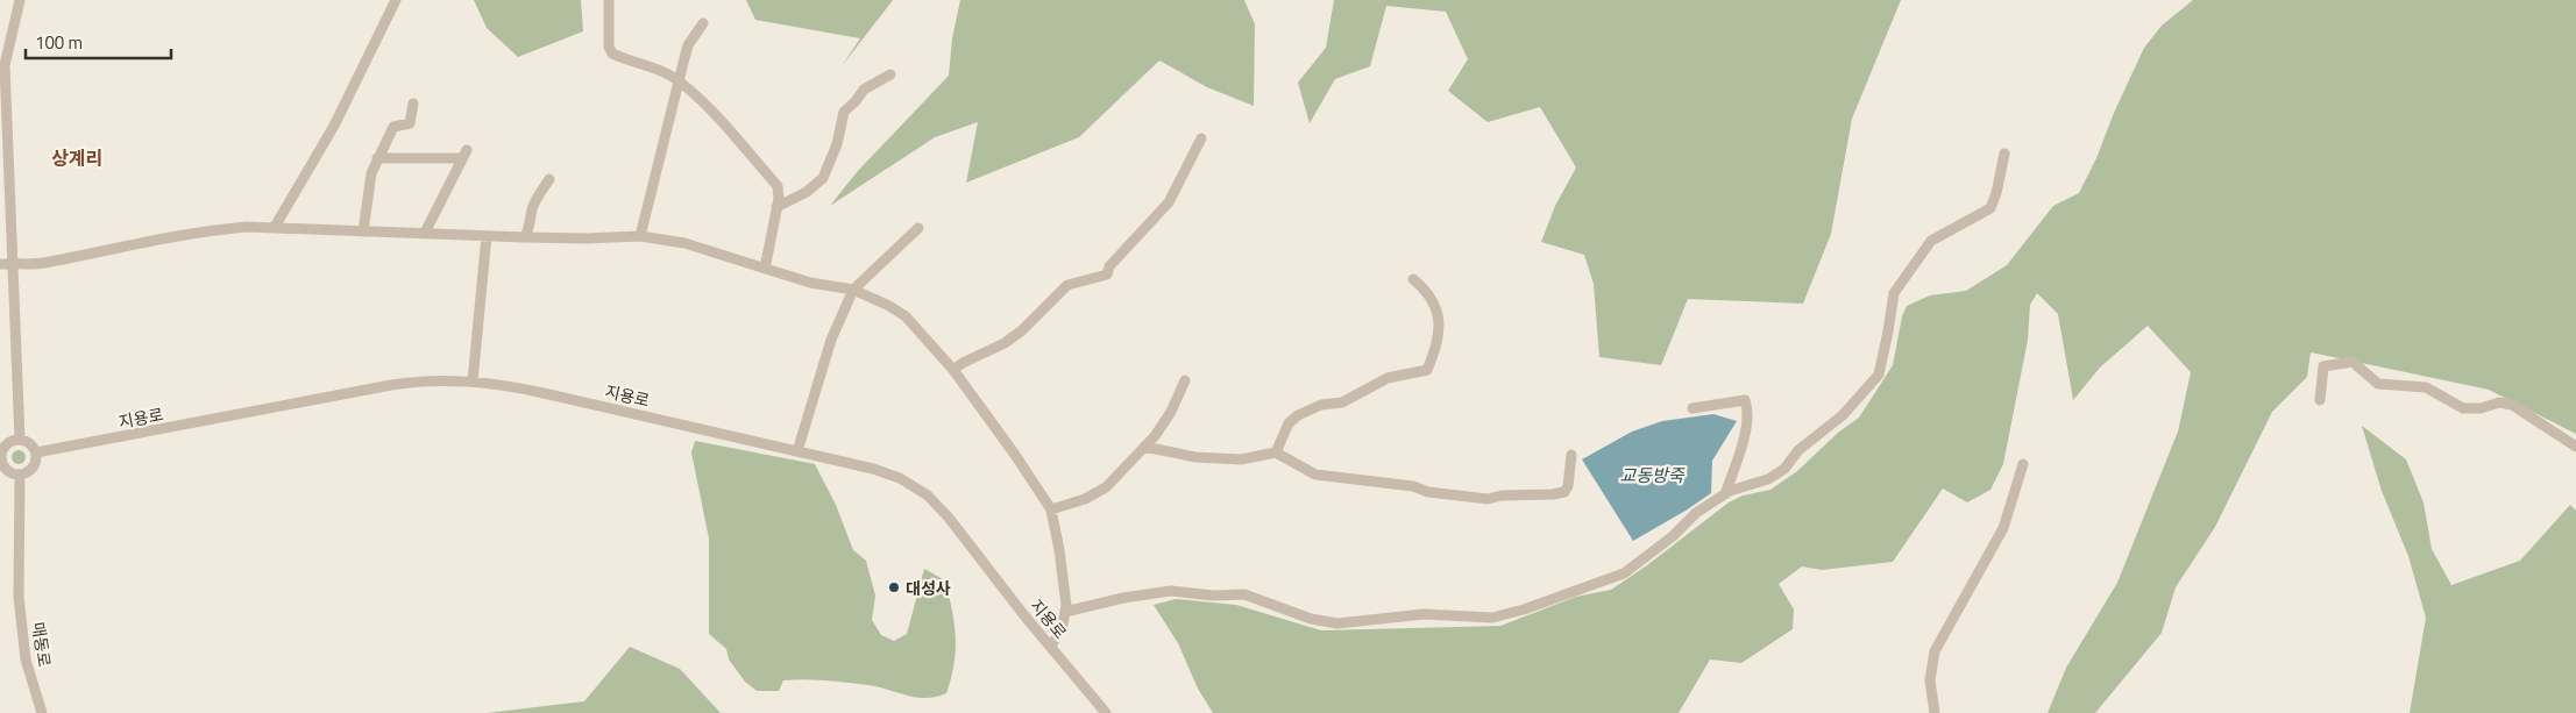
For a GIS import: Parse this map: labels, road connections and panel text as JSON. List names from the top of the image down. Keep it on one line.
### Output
{"streets":{"street":["지용로","매동로"]},"crossings":[["지용로","매동로"]],"districts":["상계리"],"water":["교동방죽"],"places":["대성사"],"scale_bar":"100 m"}
